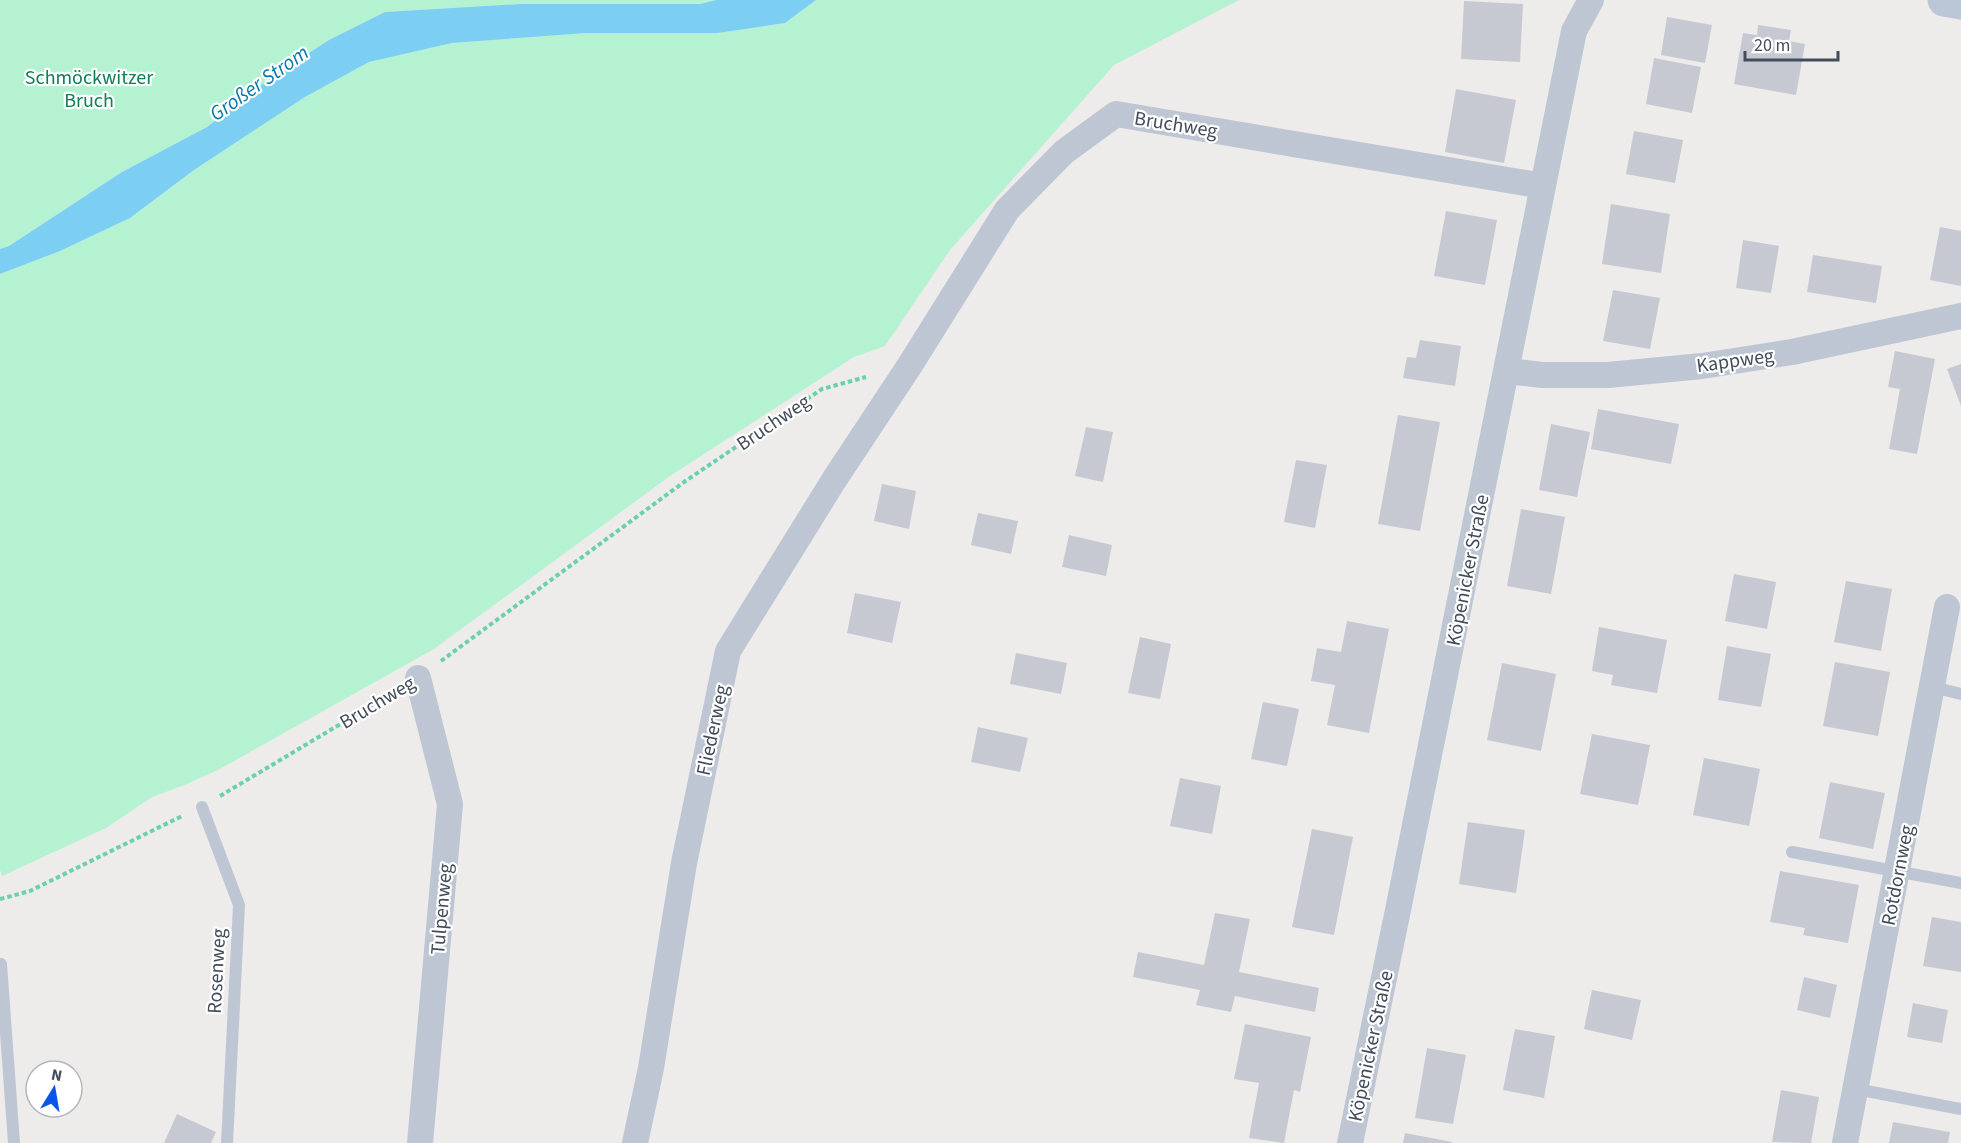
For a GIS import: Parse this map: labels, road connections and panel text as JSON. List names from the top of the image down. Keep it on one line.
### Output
{"streets":{"street":["Bruchweg","Kappweg","Köpenicker Straße","Fliederweg","Rotdornweg","Tulpenweg"],"lane":["Rosenweg"]},"crossings":[["Bruchweg","Köpenicker Straße"],["Bruchweg","Fliederweg"],["Bruchweg","Tulpenweg"],["Bruchweg","Rosenweg"],["Kappweg","Köpenicker Straße"]],"water":["Großer Strom"],"parks":["Schmöckwitzer Bruch"],"scale_bar":"20 m","north":"top"}
